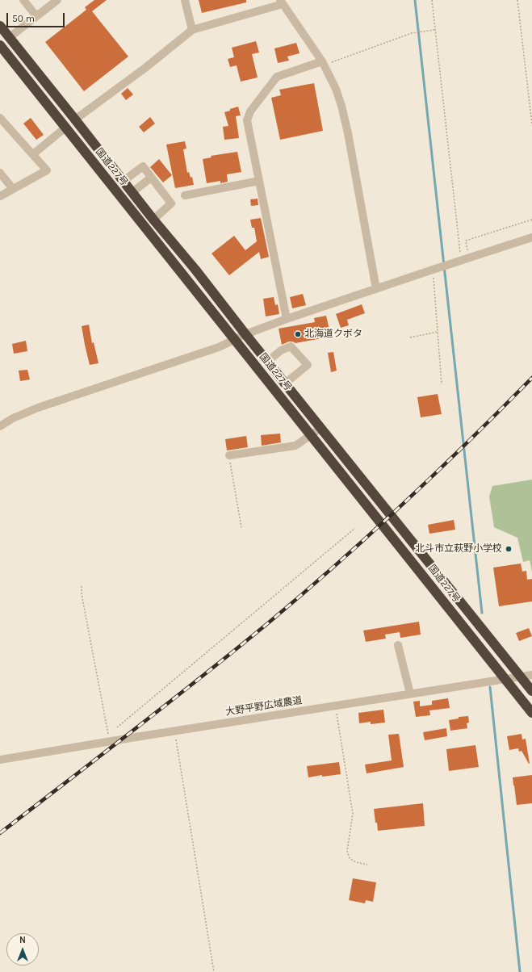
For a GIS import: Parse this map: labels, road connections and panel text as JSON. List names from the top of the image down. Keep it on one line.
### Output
{"streets":{"highway":["国道227号"],"street":["大野平野広域農道"]},"crossings":[["国道227号","大野平野広域農道"]],"places":["北海道クボタ","北斗市立萩野小学校"],"scale_bar":"50 m","north":"top"}
